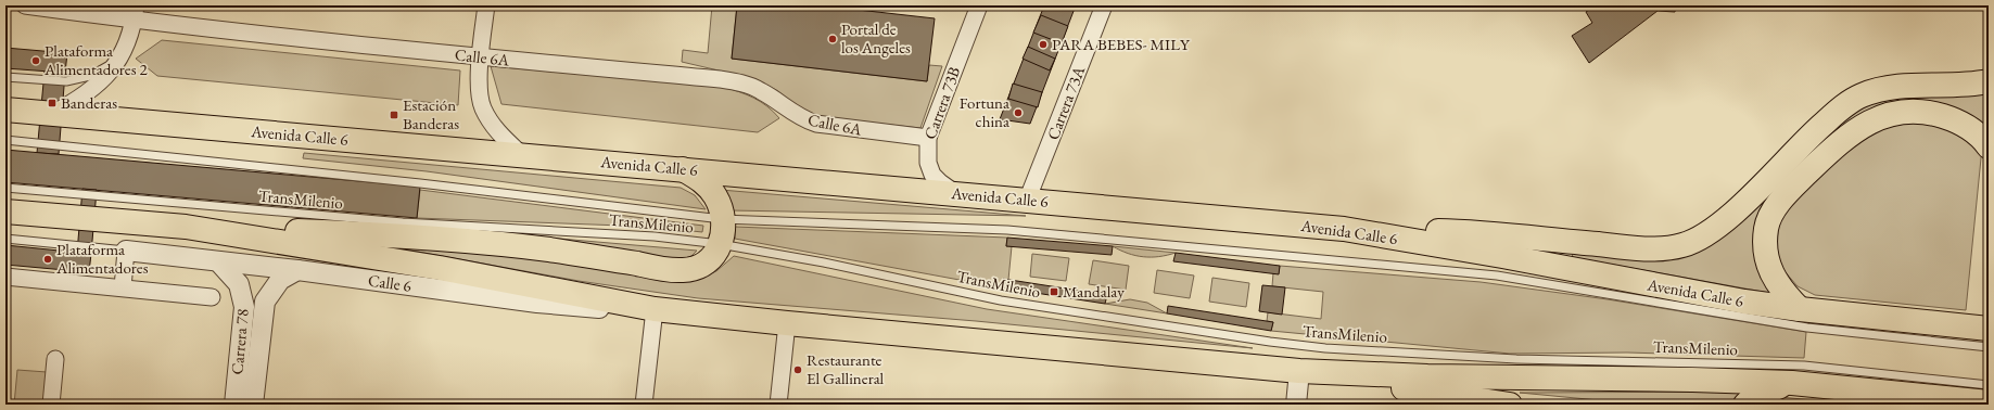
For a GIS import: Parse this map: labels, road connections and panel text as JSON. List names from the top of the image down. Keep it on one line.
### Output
{"streets":{"highway":["Avenida Calle 6"],"street":["Calle 6A","Carrera 73B","Carrera 73A","Calle 6","Carrera 78"],"lane":["TransMilenio"]},"crossings":[["Calle 6A","Carrera 73B"],["Carrera 73B","Avenida Calle 6"],["Carrera 73A","Avenida Calle 6"],["Avenida Calle 6","TransMilenio"],["Calle 6","Carrera 78"]],"places":{"other":["Portal de los Angeles","PARA BEBES- MILY","Plataforma Alimentadores 2","Fortuna china","Plataforma Alimentadores","Restaurante El Gallineral"],"transit":["Banderas","Estación Banderas","Mandalay"]}}
